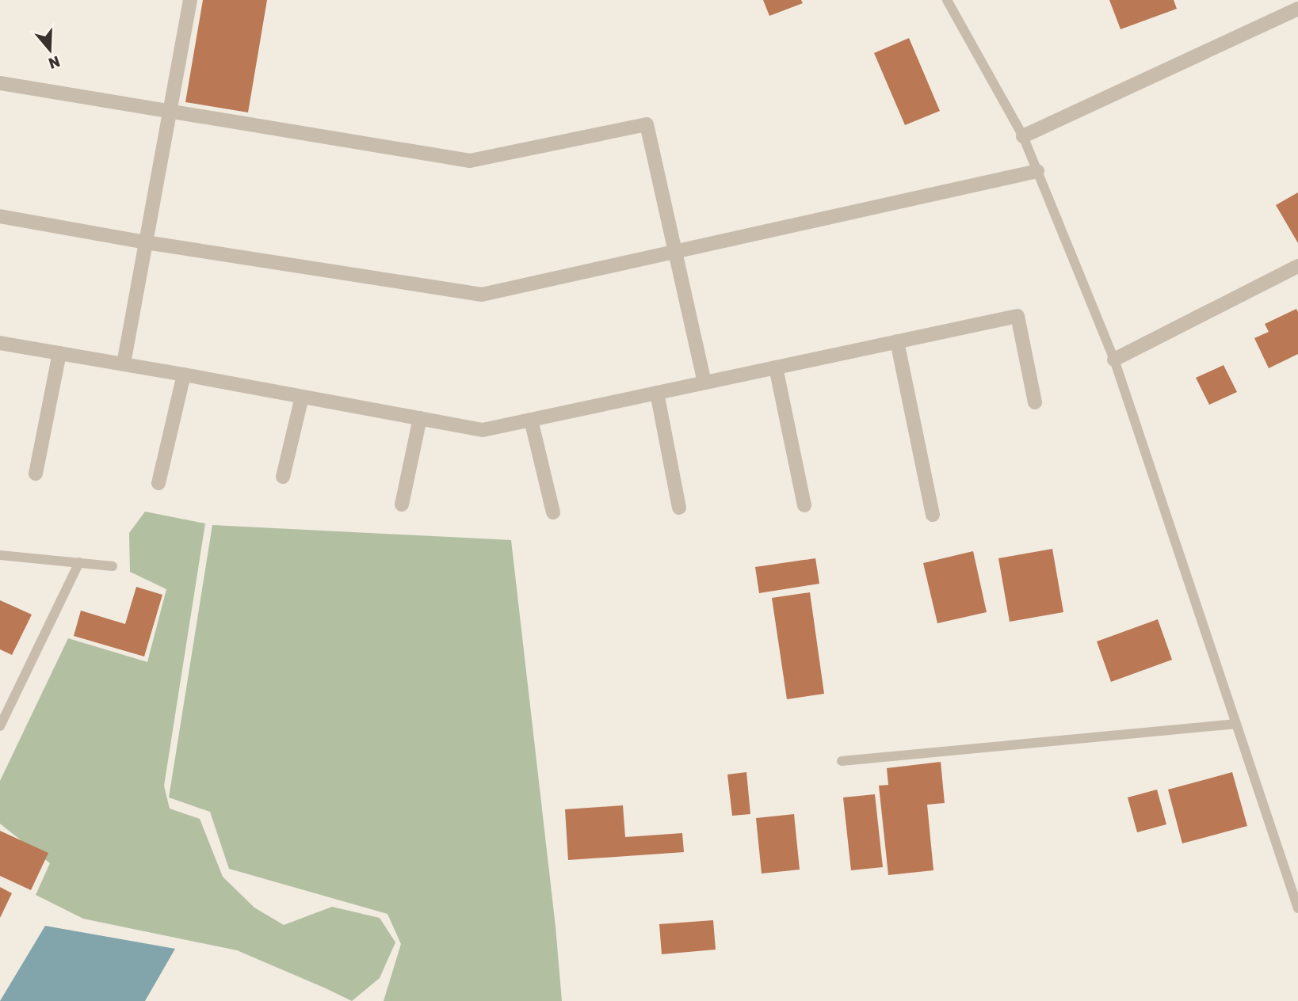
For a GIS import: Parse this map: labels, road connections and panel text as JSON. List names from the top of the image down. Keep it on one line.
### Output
{"north":"bottom"}
